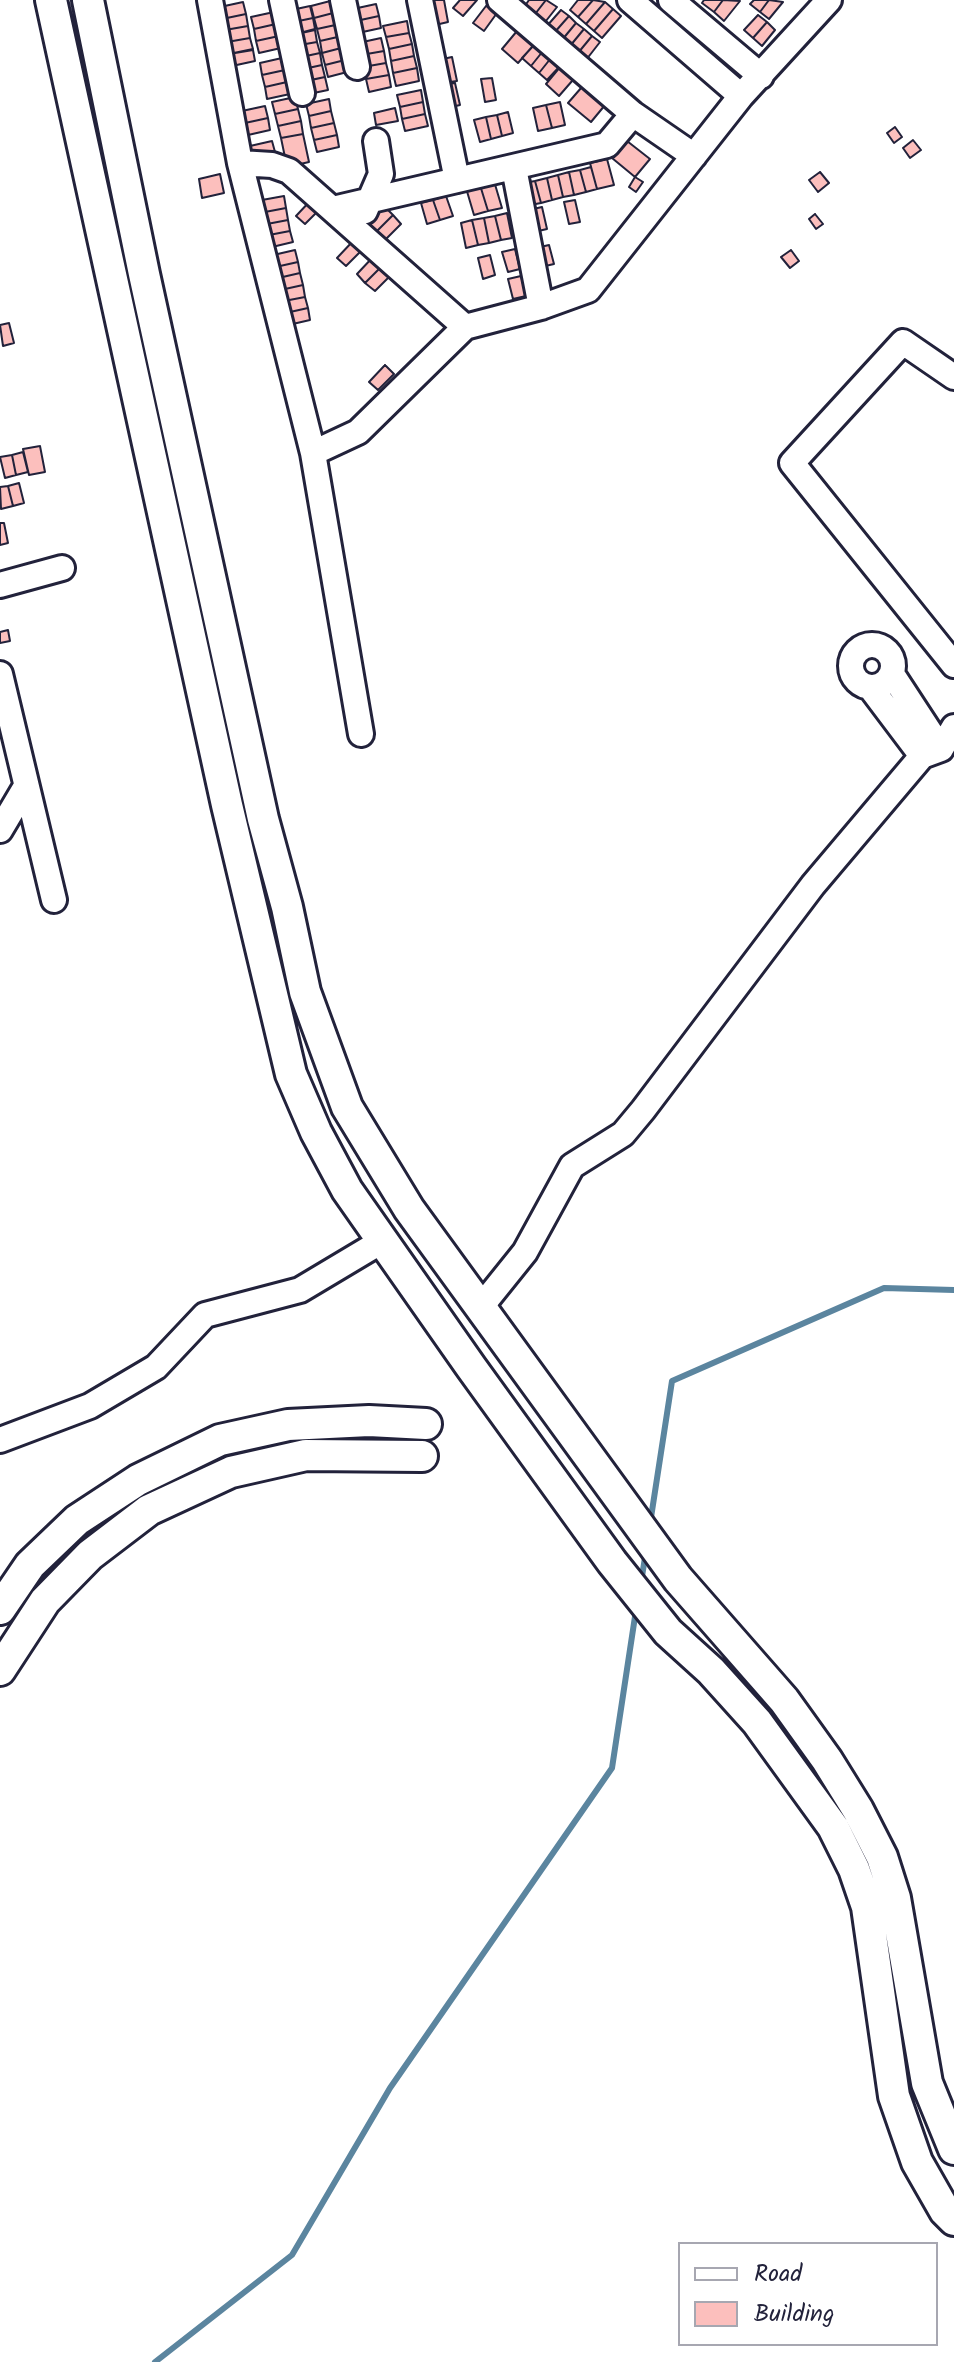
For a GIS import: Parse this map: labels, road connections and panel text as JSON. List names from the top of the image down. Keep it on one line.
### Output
{"legend":["Road","Building"]}
